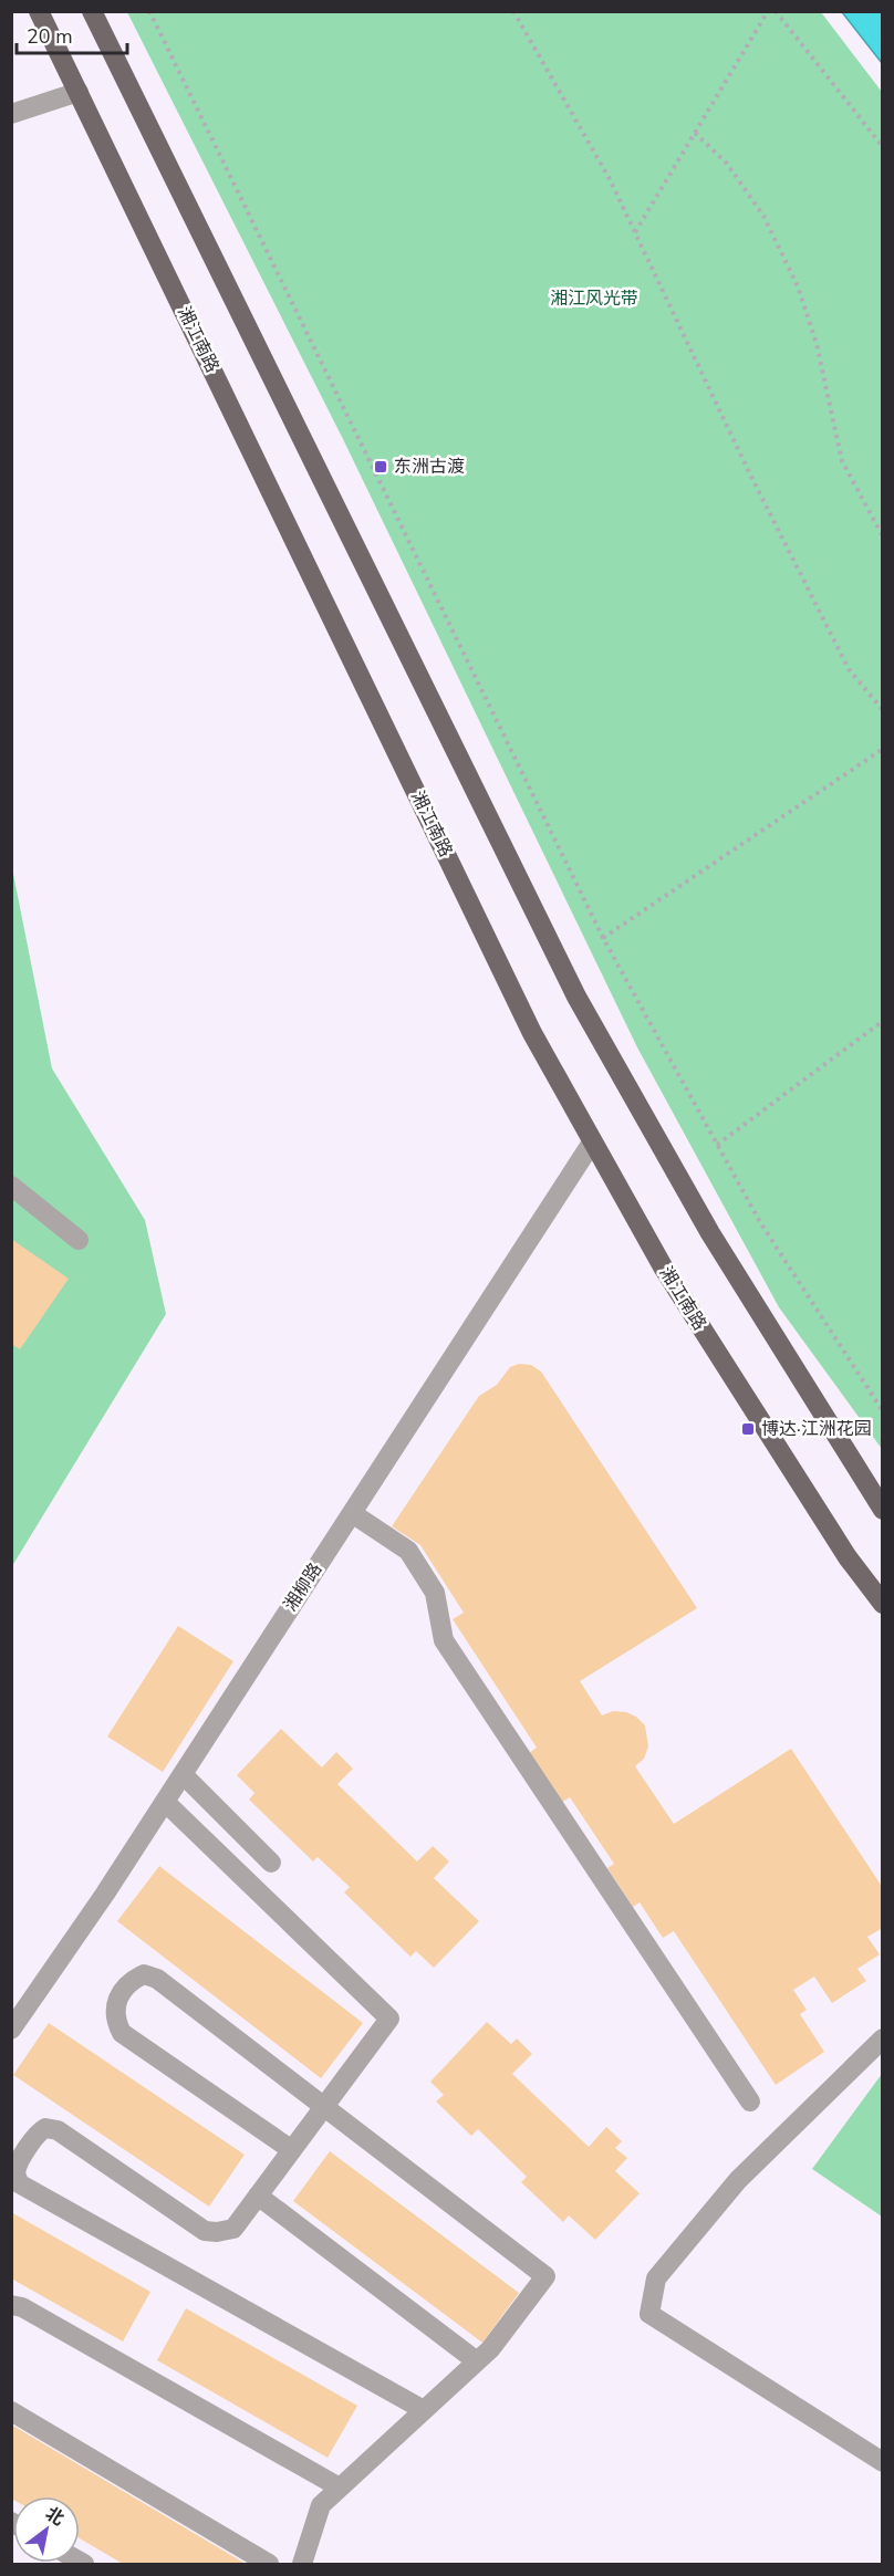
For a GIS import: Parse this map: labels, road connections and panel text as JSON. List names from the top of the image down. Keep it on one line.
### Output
{"streets":{"main road":["湘江南路"],"street":["湘柳路"]},"crossings":[["湘江南路","湘柳路"]],"parks":["湘江风光带"],"places":{"transit":["东洲古渡","博达·江洲花园"]},"scale_bar":"20 m","north":"top right"}
